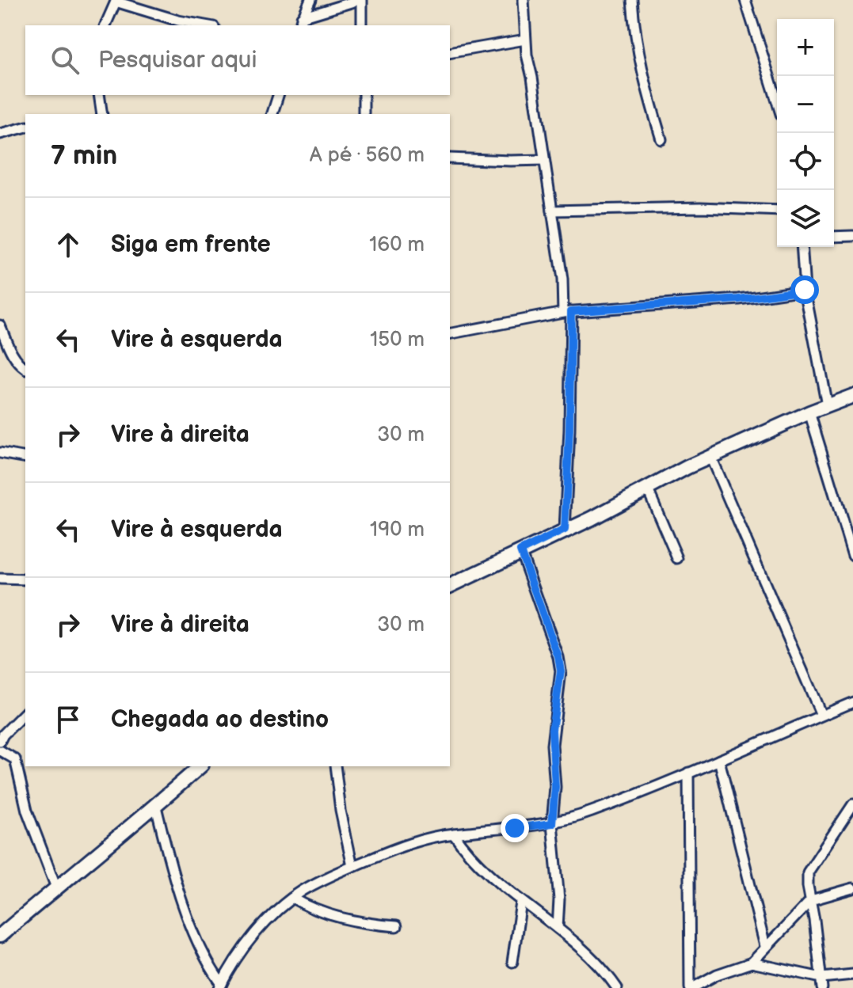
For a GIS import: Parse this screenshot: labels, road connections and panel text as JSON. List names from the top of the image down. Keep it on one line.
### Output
{"page":{"map_buttons":["+","−"],"search":"Pesquisar aqui","heading":["7 min","A pé · 560 m"],"list":[["Siga em frente","160 m"],["Vire à esquerda","150 m"],["Vire à direita","30 m"],["Vire à esquerda","190 m"],["Vire à direita","30 m"],"Chegada ao destino"]}}
